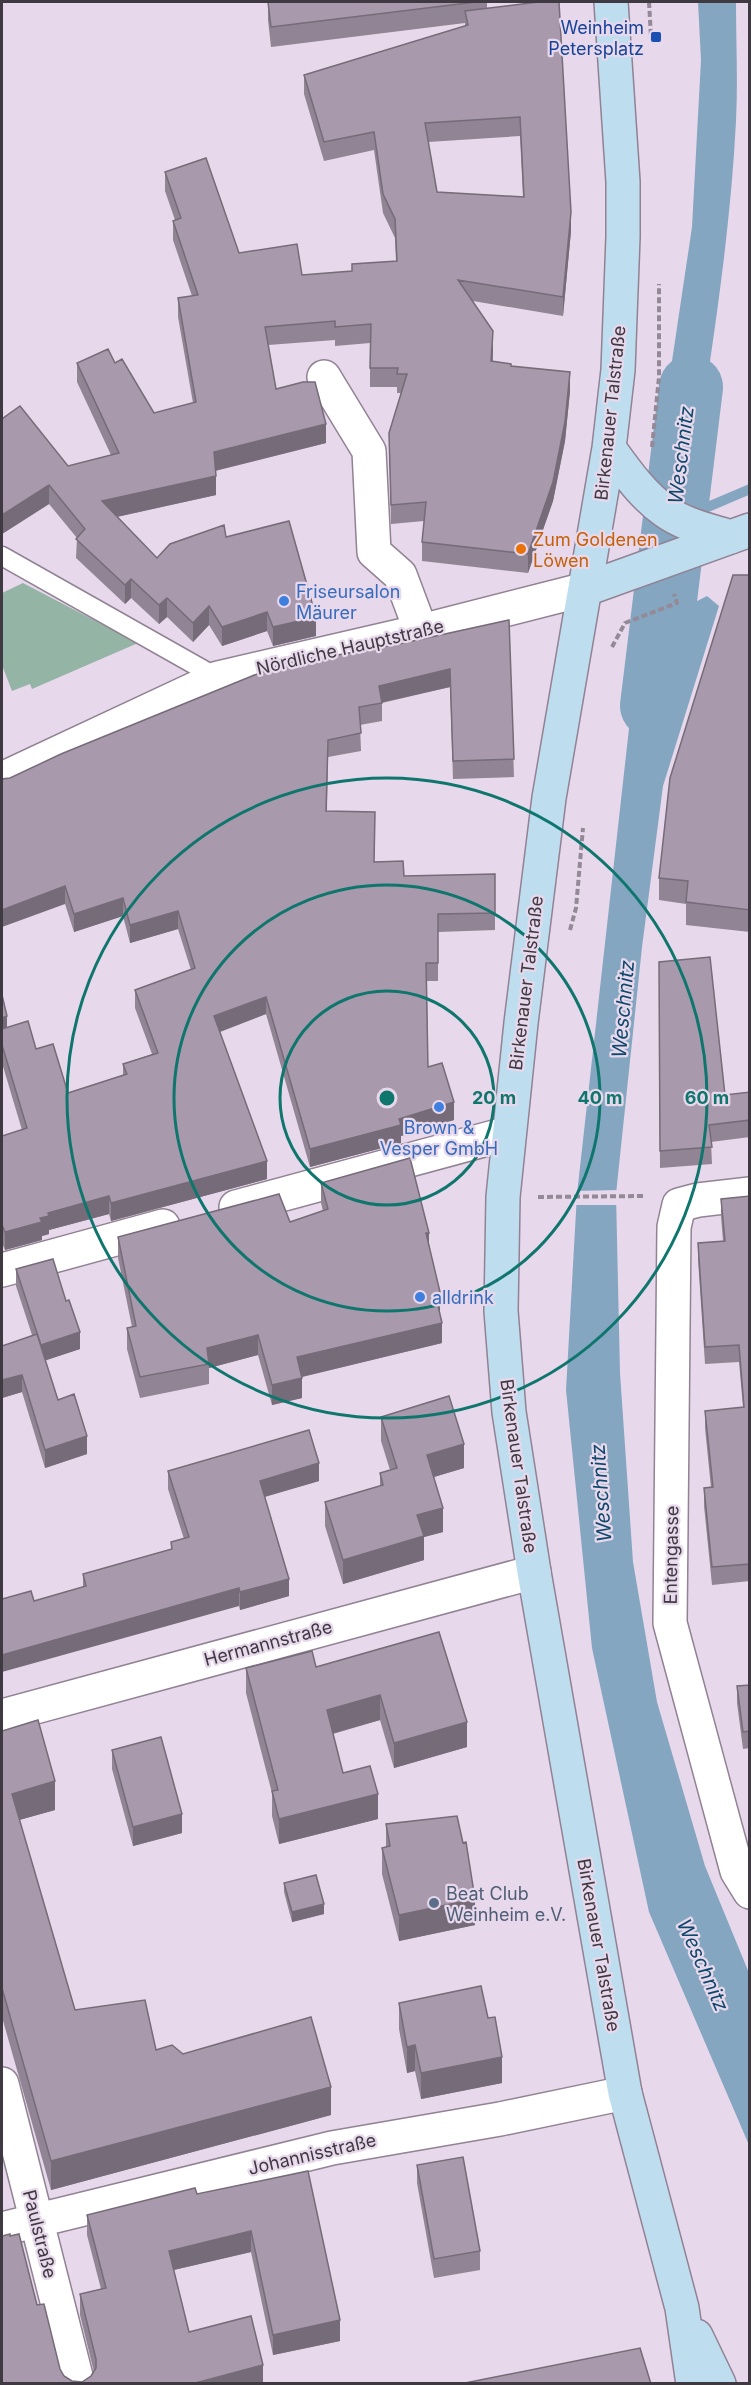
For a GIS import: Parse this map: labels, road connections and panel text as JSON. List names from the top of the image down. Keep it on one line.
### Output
{"streets":{"main road":["Birkenauer Talstraße"],"street":["Nördliche Hauptstraße","Entengasse","Hermannstraße","Johannisstraße","Paulstraße"]},"crossings":[["Birkenauer Talstraße","Nördliche Hauptstraße"],["Birkenauer Talstraße","Hermannstraße"],["Birkenauer Talstraße","Johannisstraße"],["Johannisstraße","Paulstraße"]],"water":["Weschnitz"],"places":{"transit":["Weinheim Petersplatz"],"other":["Zum Goldenen Löwen","Friseursalon Mäurer","Brown & Vesper GmbH","alldrink","Beat Club Weinheim e.V."]},"rings":["20 m","40 m","60 m"]}
